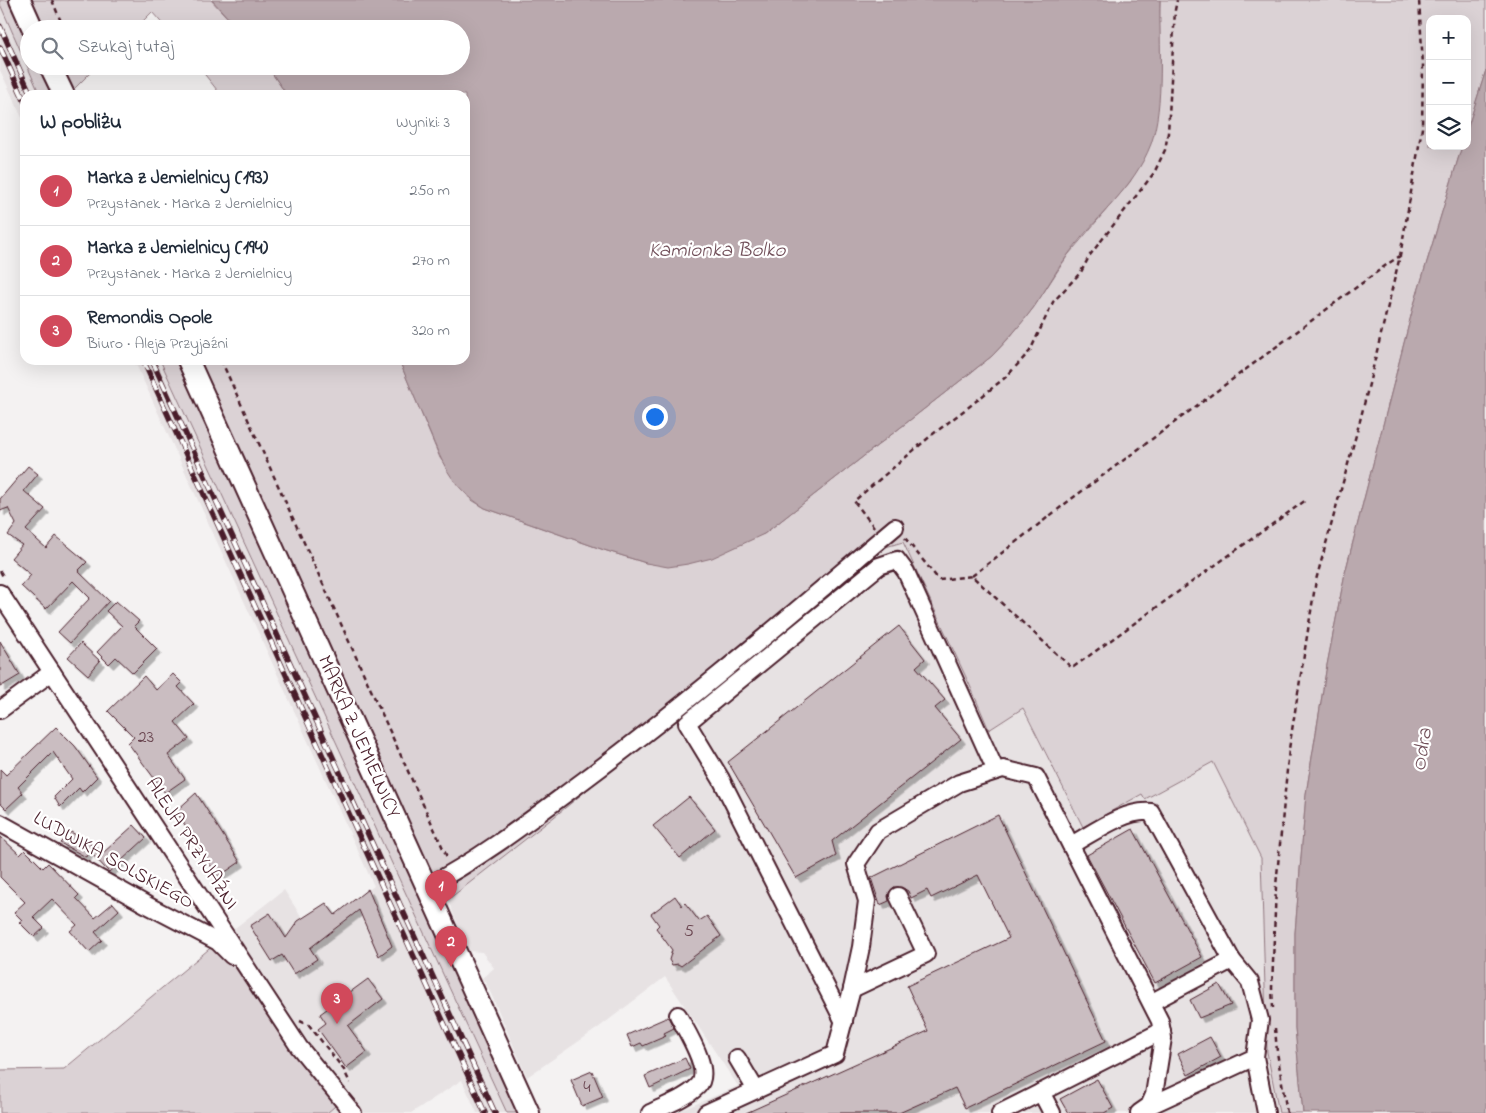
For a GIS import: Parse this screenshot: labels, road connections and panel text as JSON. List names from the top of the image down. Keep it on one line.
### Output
{"streets":{"main road":["MARKA Z JEMIELNICY"],"street":["ALEJA PRZYJAŹNI","LUDWIKA SOLSKIEGO"]},"crossings":[["ALEJA PRZYJAŹNI","LUDWIKA SOLSKIEGO"]],"water":["Kamionka Bolko","Odra"],"house_numbers":["23","5","4"],"page":{"map_buttons":["+","−"],"search":"Szukaj tutaj","heading":["W pobliżu","Wyniki: 3"],"list":[{"mark":"1","name":"Marka z Jemielnicy (193)","note":"Przystanek · Marka z Jemielnicy","value":"250 m"},{"mark":"2","name":"Marka z Jemielnicy (194)","note":"Przystanek · Marka z Jemielnicy","value":"270 m"},{"mark":"3","name":"Remondis Opole","note":"Biuro · Aleja Przyjaźni","value":"320 m"}],"pins":["1","2","3"]}}
